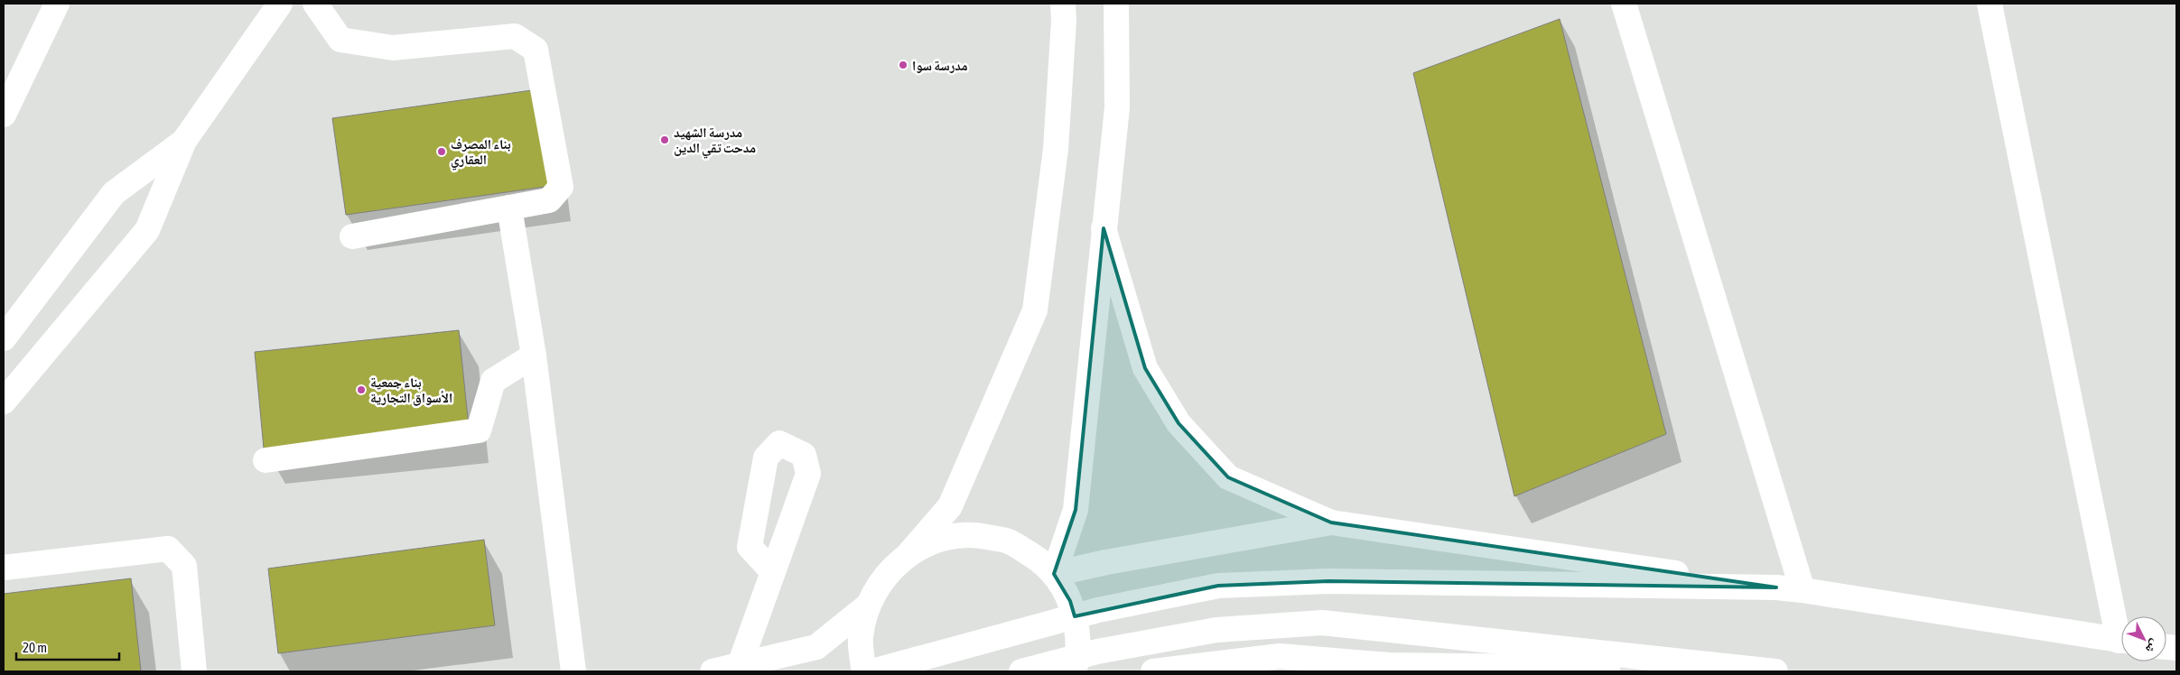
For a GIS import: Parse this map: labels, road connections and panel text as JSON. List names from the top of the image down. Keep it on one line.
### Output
{"places":["مدرسة سوا","مدرسة الشهيد مدحت تقي الدين","بناء المصرف العقاري","بناء جمعية الأسواق التجارية"],"scale_bar":"20 m","north":"bottom right"}
